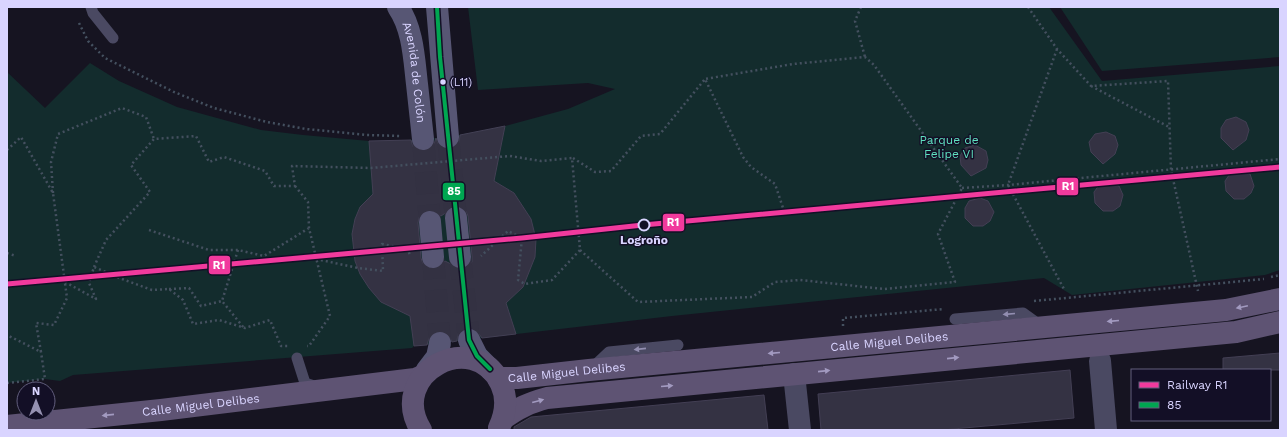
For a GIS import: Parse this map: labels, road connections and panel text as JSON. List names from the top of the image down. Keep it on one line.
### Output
{"streets":{"main road":["Avenida de Colón","Calle Miguel Delibes"]},"parks":["Parque de Felipe VI"],"places":["(L11)","Logroño"],"lines":["transit line 85","rail line R1"],"legend":["Railway R1","85"],"north":"top"}
